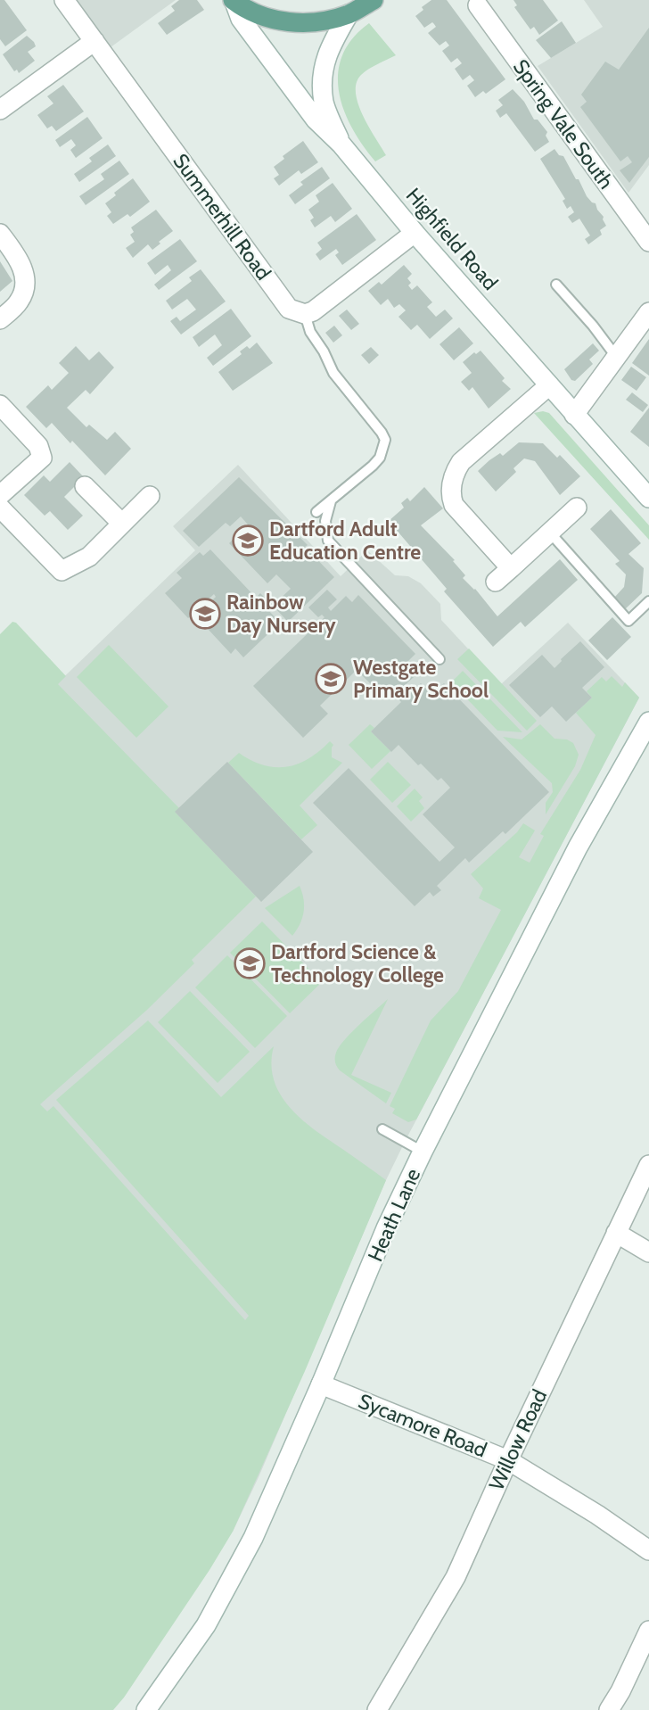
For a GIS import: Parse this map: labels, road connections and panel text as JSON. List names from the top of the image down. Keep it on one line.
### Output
{"streets":{"street":["Spring Vale South","Summerhill Road","Highfield Road","Heath Lane","Sycamore Road","Willow Road"]},"crossings":[["Heath Lane","Sycamore Road"],["Sycamore Road","Willow Road"]],"places":{"school or university":["Dartford Adult Education Centre","Rainbow Day Nursery","Westgate Primary School","Dartford Science & Technology College"]}}
